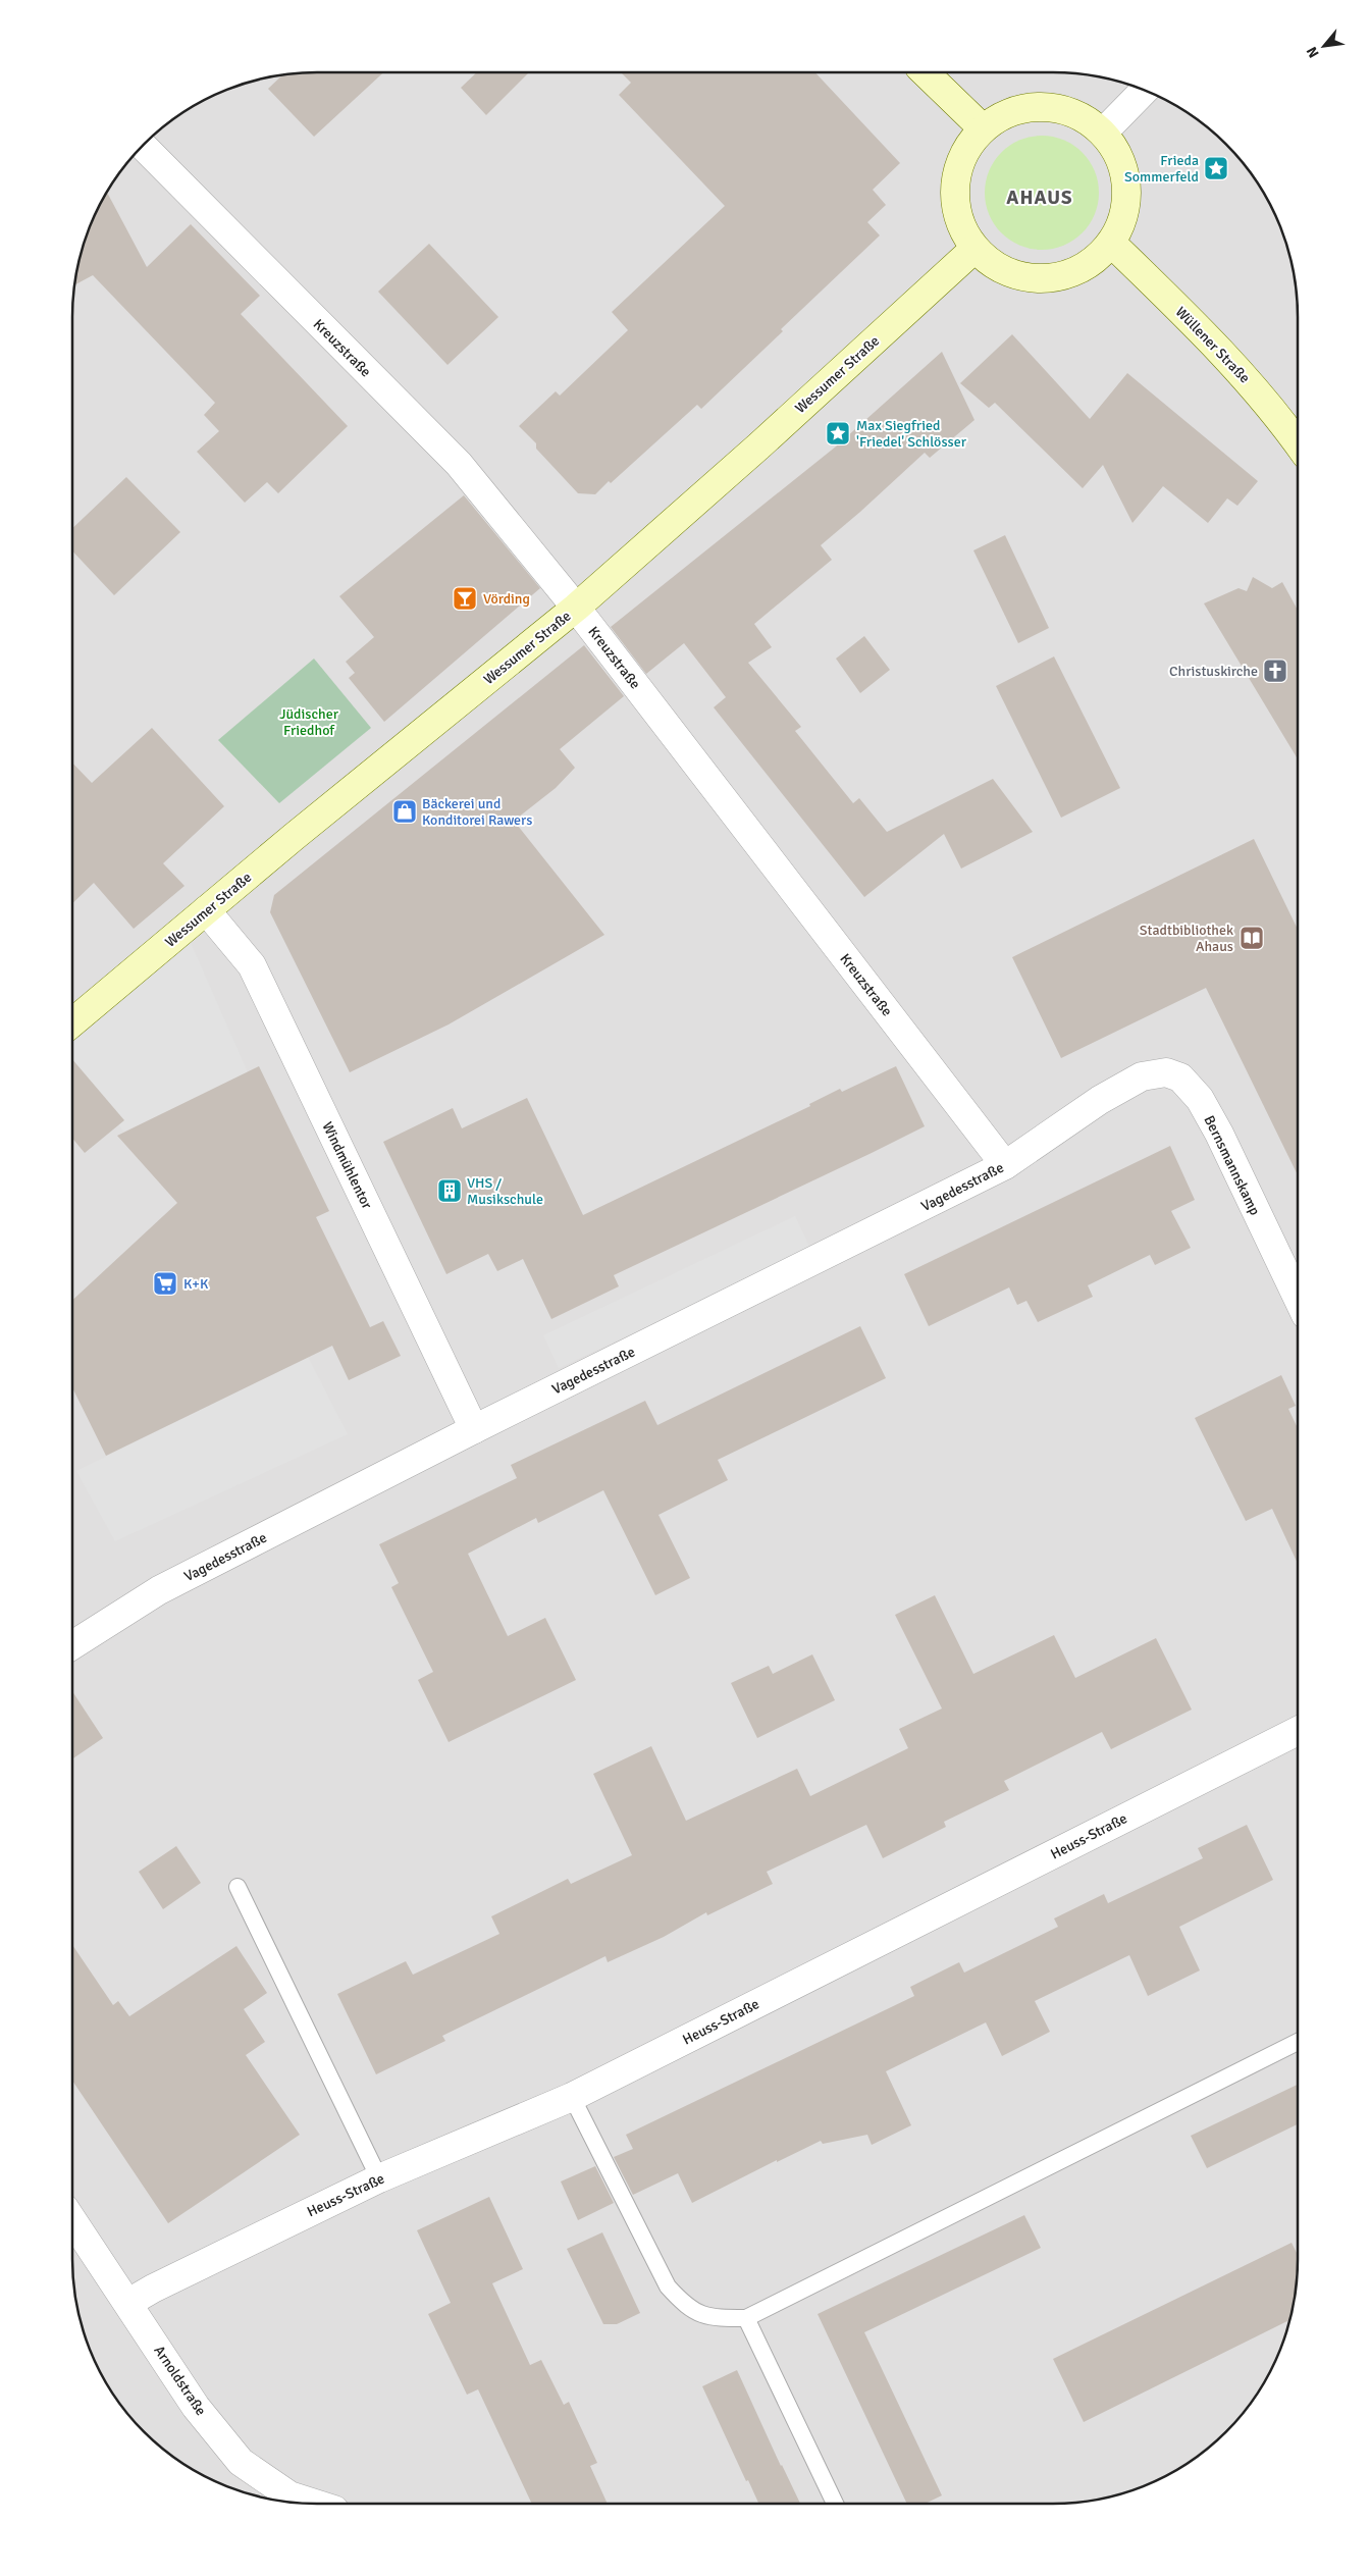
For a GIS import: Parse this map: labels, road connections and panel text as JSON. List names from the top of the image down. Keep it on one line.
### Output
{"streets":{"street":["Wüllener Straße","Kreuzstraße","Wessumer Straße","Windmühlentor","Bernsmannskamp","Vagedesstraße","Heuss-Straße","Arnoldstraße"]},"crossings":[["Wüllener Straße","Wessumer Straße"],["Kreuzstraße","Wessumer Straße"],["Kreuzstraße","Vagedesstraße"],["Wessumer Straße","Windmühlentor"],["Windmühlentor","Vagedesstraße"],["Bernsmannskamp","Vagedesstraße"],["Heuss-Straße","Arnoldstraße"]],"districts":["AHAUS"],"parks":["Jüdischer Friedhof"],"places":{"place":["Frieda Sommerfeld","Max Siegfried 'Friedel' Schlösser"],"bar":["Vörding"],"church":["Christuskirche"],"shop":["Bäckerei und Konditorei Rawers"],"library":["Stadtbibliothek Ahaus"],"building":["VHS / Musikschule"],"supermarket":["K+K"]},"north":"bottom left"}
